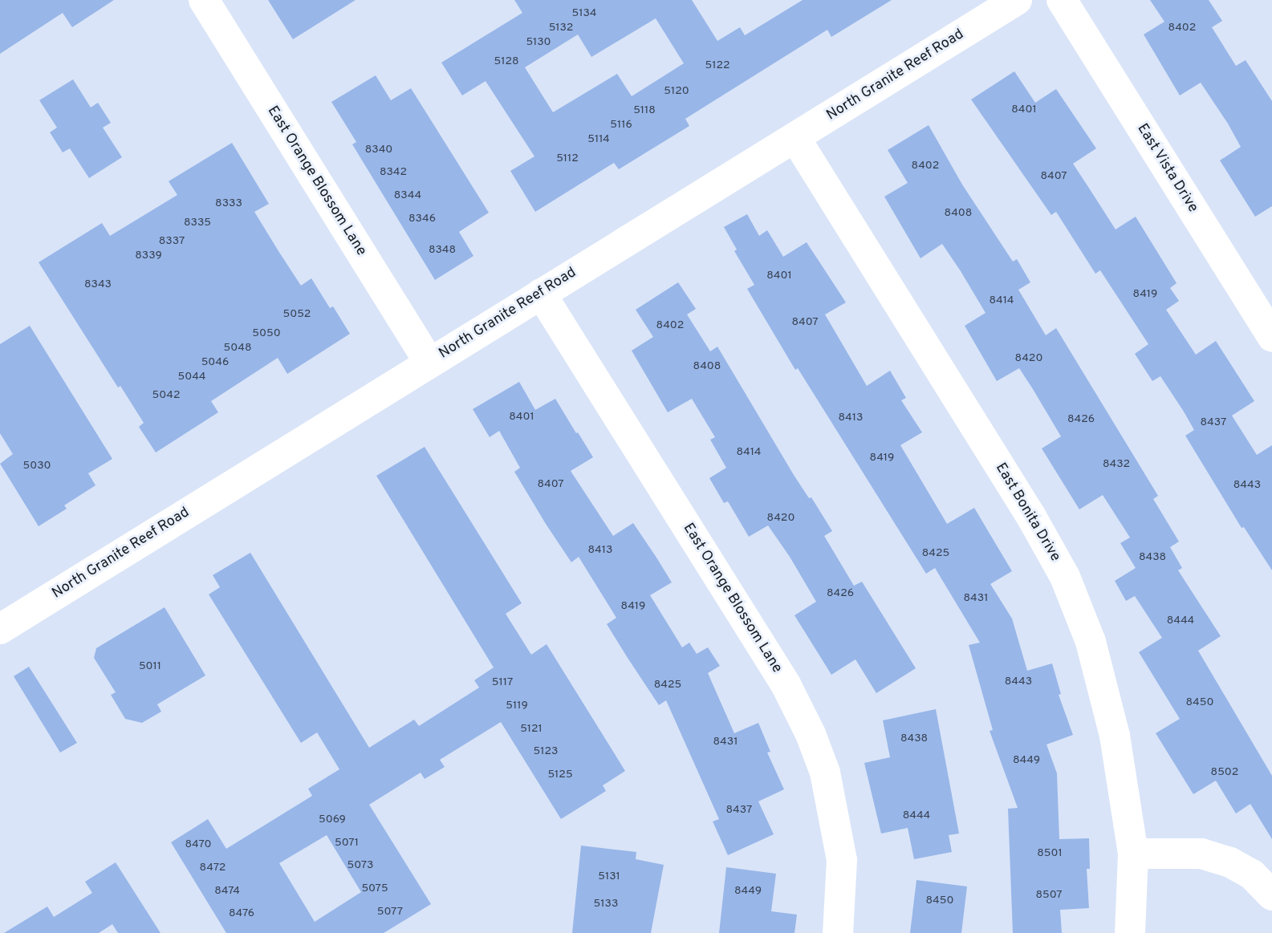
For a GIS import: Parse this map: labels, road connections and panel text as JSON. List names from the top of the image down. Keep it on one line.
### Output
{"streets":{"street":["North Granite Reef Road","East Vista Drive","East Orange Blossom Lane","East Bonita Drive"]},"crossings":[["North Granite Reef Road","East Orange Blossom Lane"],["North Granite Reef Road","East Bonita Drive"]],"house_numbers":["5134","5132","8402","5130","5128","5122","5120","8401","5118","5116","5114","8340","5112","8402","8342","8407","8344","8333","8408","8346","8335","8337","8348","8339","8401","8343","8419","8414","5052","8407","8402","5050","5048","8420","5046","8408","5044","5042","8401","8413","8426","8437","8414","8419","8432","5030","8407","8443","8420","8413","8425","8438","8426","8431","8419","8444","5011","8443","5117","8425","8450","5119","5121","8438","8431","5123","8449","8502","5125","8437","8444","5069","5071","8470","8501","5073","8472","5131","5075","8474","8449","8507","8450","5133","5077","8476"]}
